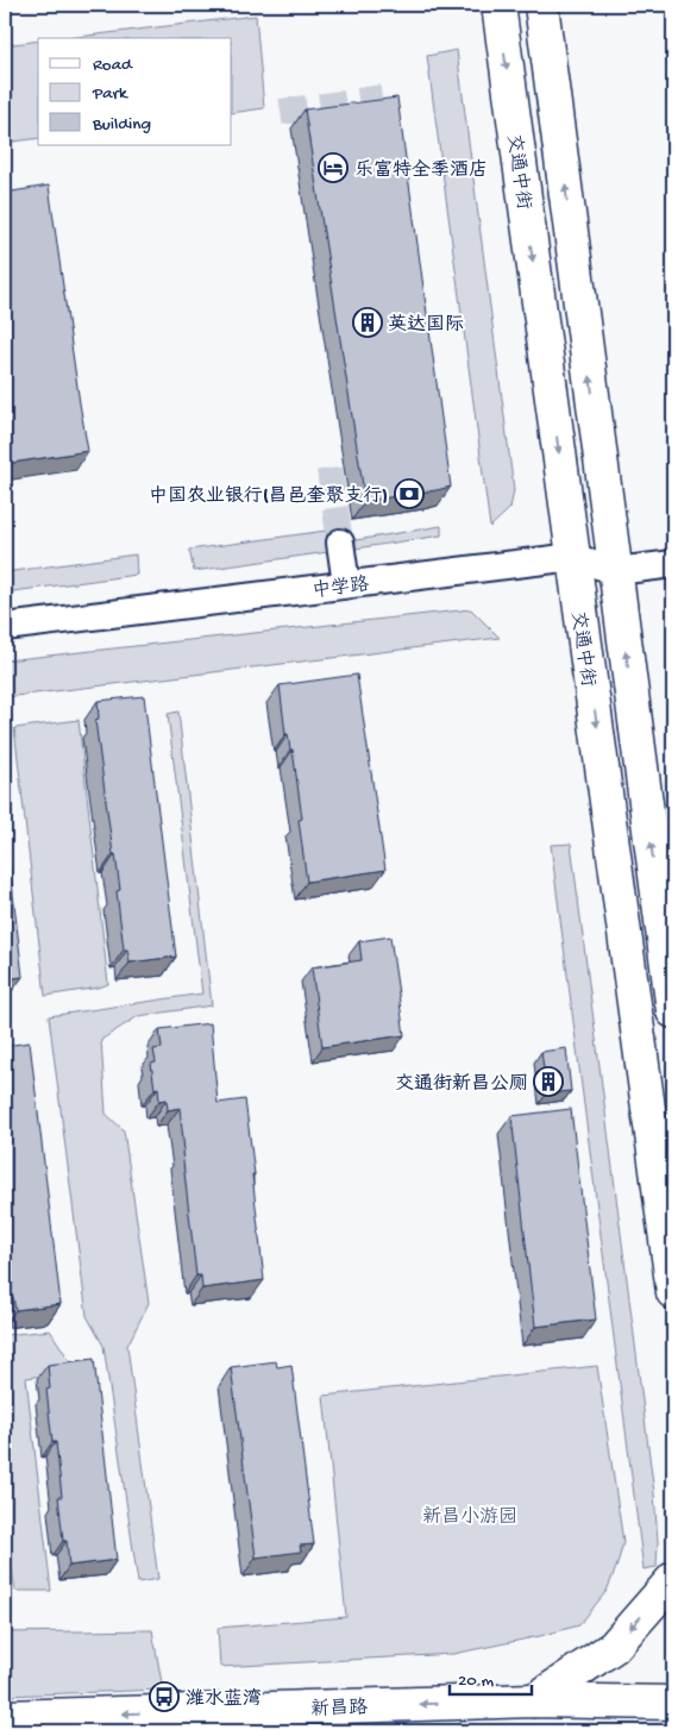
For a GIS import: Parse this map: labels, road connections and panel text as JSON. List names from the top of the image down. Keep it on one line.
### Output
{"streets":{"main road":["交通中街","新昌路"],"street":["中学路"]},"crossings":[["交通中街","中学路"]],"one_way":["新昌路"],"parks":["新昌小游园"],"places":{"hotel":["乐富特全季酒店"],"building":["英达国际","交通街新昌公厕"],"bank":["中国农业银行(昌邑奎聚支行)"],"bus stop":["潍水蓝湾"]},"legend":["Road","Park","Building"],"scale_bar":"20 m"}
